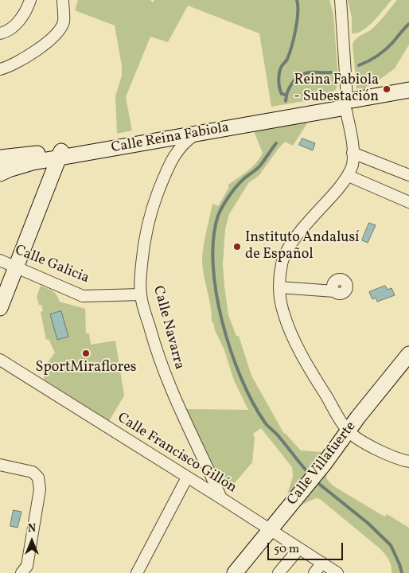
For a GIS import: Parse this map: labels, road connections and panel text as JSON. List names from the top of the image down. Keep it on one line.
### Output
{"streets":{"street":["Calle Reina Fabiola","Calle Galicia","Calle Navarra","Calle Francisco Gillón","Calle Villafuerte"]},"crossings":[["Calle Reina Fabiola","Calle Navarra"],["Calle Galicia","Calle Navarra"],["Calle Navarra","Calle Francisco Gillón"],["Calle Francisco Gillón","Calle Villafuerte"]],"places":["Reina Fabiola - Subestación","Instituto Andalusí de Español","SportMiraflores"],"scale_bar":"50 m","north":"top"}
